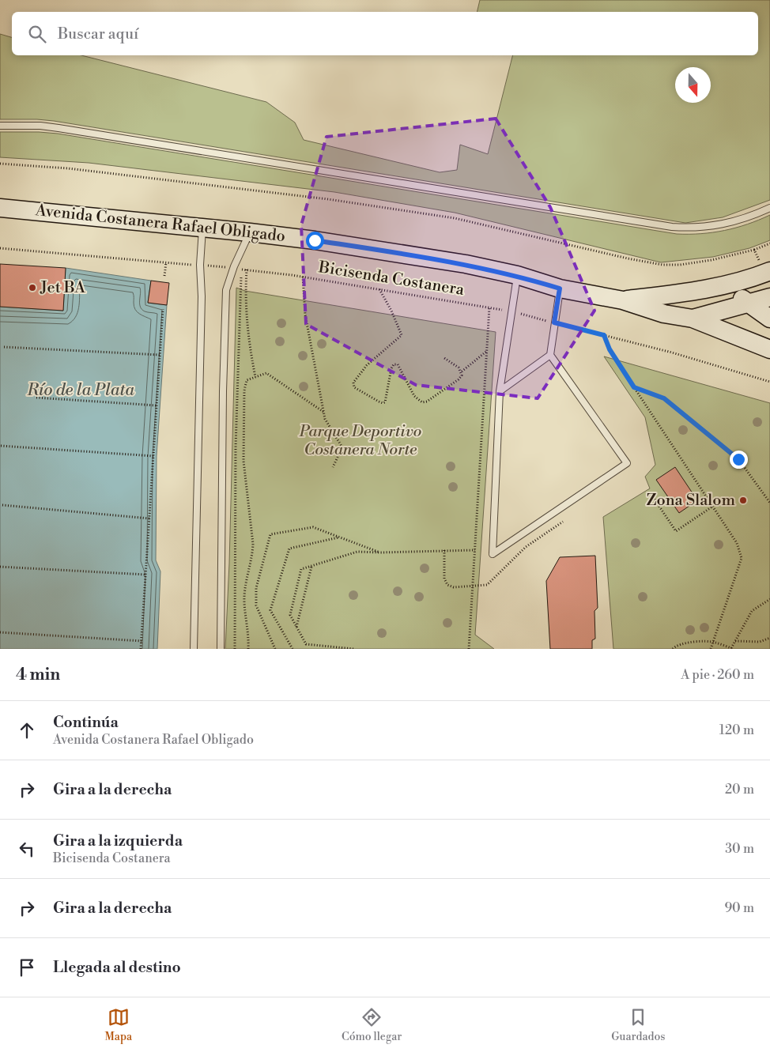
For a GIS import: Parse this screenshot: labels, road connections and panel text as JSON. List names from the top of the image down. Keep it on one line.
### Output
{"streets":{"main road":["Avenida Costanera Rafael Obligado"],"path":["Bicisenda Costanera"]},"water":["Río de la Plata"],"parks":["Parque Deportivo Costanera Norte"],"places":["Jet BA","Zona Slalom"],"north":"bottom","page":{"search":"Buscar aquí","heading":["4 min","A pie · 260 m"],"list":[["Continúa","Avenida Costanera Rafael Obligado","120 m"],["Gira a la derecha","20 m"],["Gira a la izquierda","Bicisenda Costanera","30 m"],["Gira a la derecha","90 m"],"Llegada al destino"],"nav":["Mapa","Cómo llegar","Guardados"]}}
